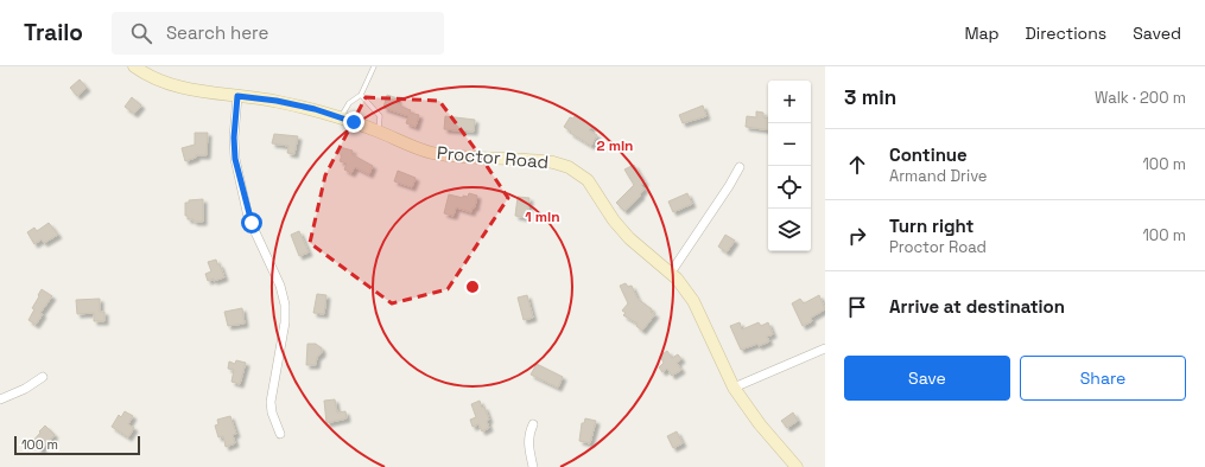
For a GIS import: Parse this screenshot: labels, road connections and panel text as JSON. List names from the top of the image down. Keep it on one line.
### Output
{"streets":{"main road":["Proctor Road"]},"scale_bar":"100 m","page":{"header":"Trailo","search":"Search here","nav":["Map","Directions","Saved"],"heading":["3 min","Walk · 200 m"],"map_buttons":["+","−"],"list":[["Continue","Armand Drive","100 m"],["Turn right","Proctor Road","100 m"],"Arrive at destination"],"buttons":["Save","Share"],"scale":"100 m"},"rings":["2 min","1 min"]}
